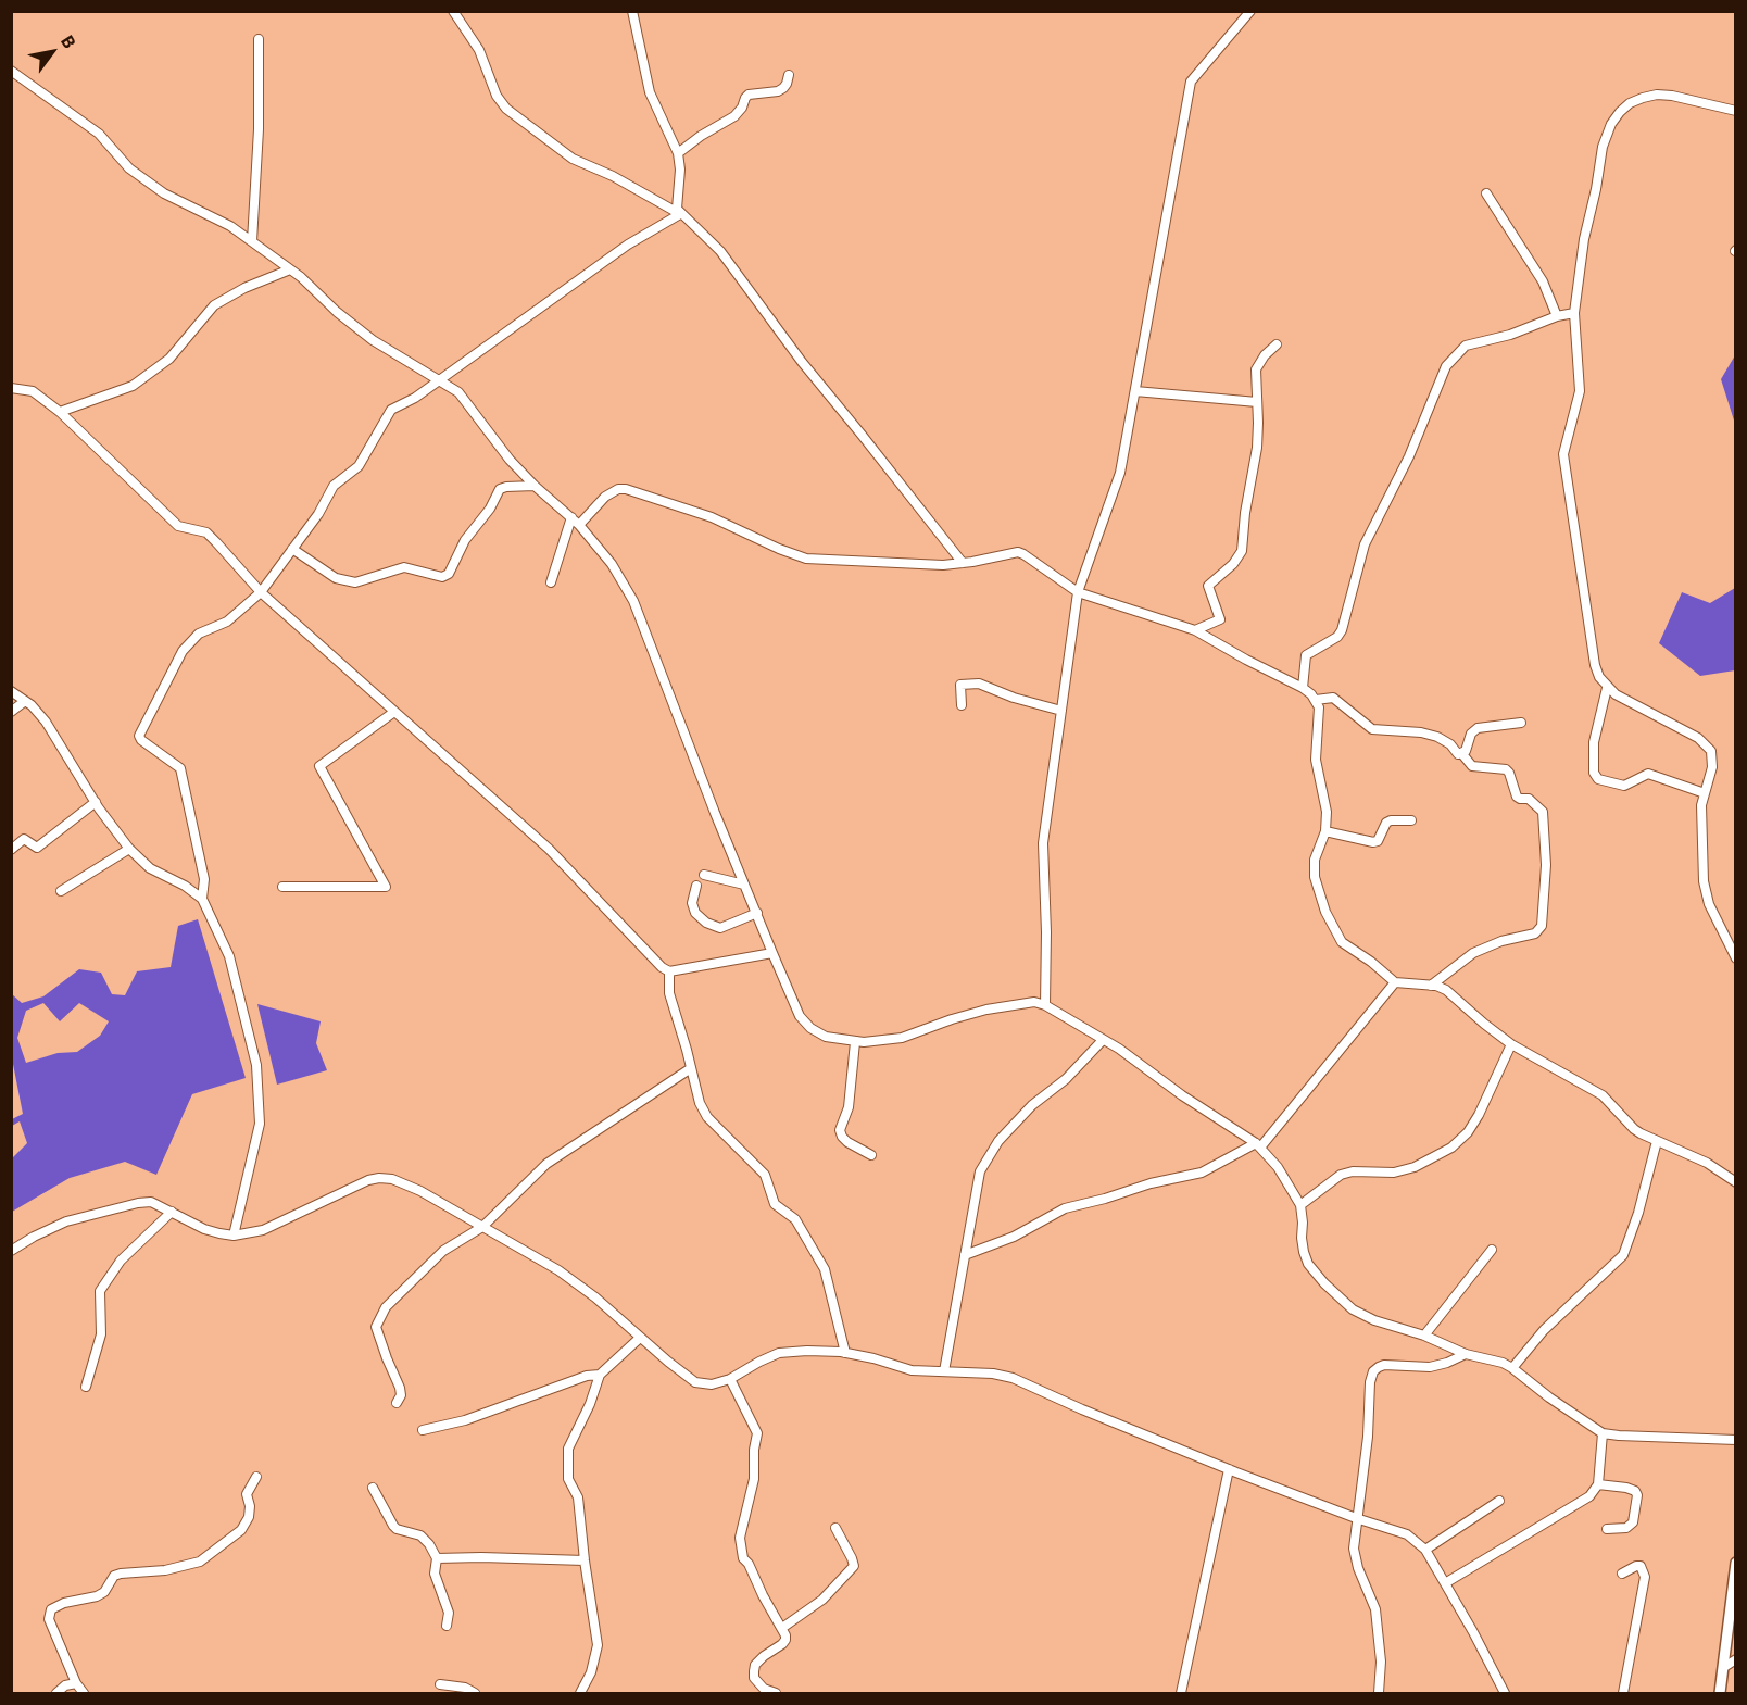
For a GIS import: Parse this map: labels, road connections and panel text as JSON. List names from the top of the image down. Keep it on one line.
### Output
{"north":"top right"}
